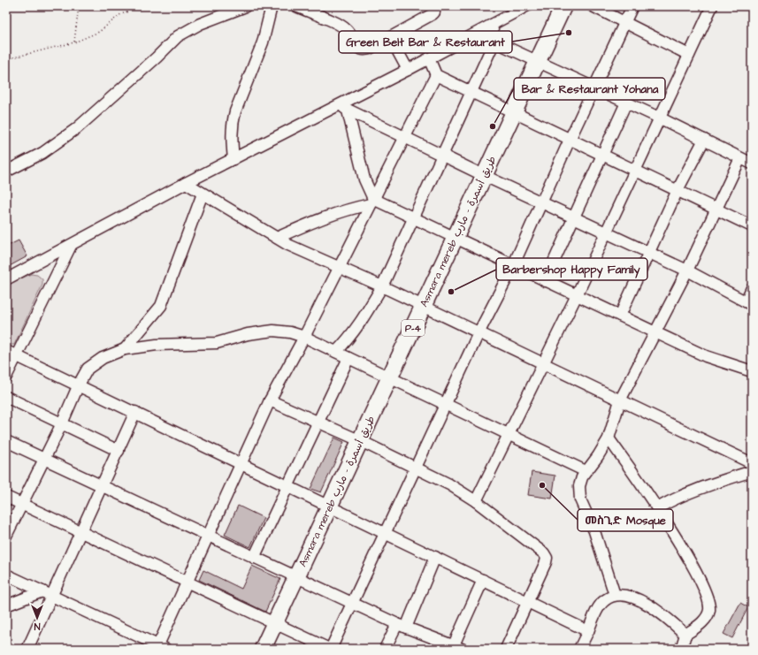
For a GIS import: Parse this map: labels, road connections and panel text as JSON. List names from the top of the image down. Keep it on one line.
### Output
{"streets":{"highway":["Asmara mereb طريق أسمرة - مارب","P-4"]},"places":["Green Belt Bar & Restaurant","Bar & Restaurant Yohana","Barbershop Happy Family","መስጊድ Mosque"],"north":"bottom"}
